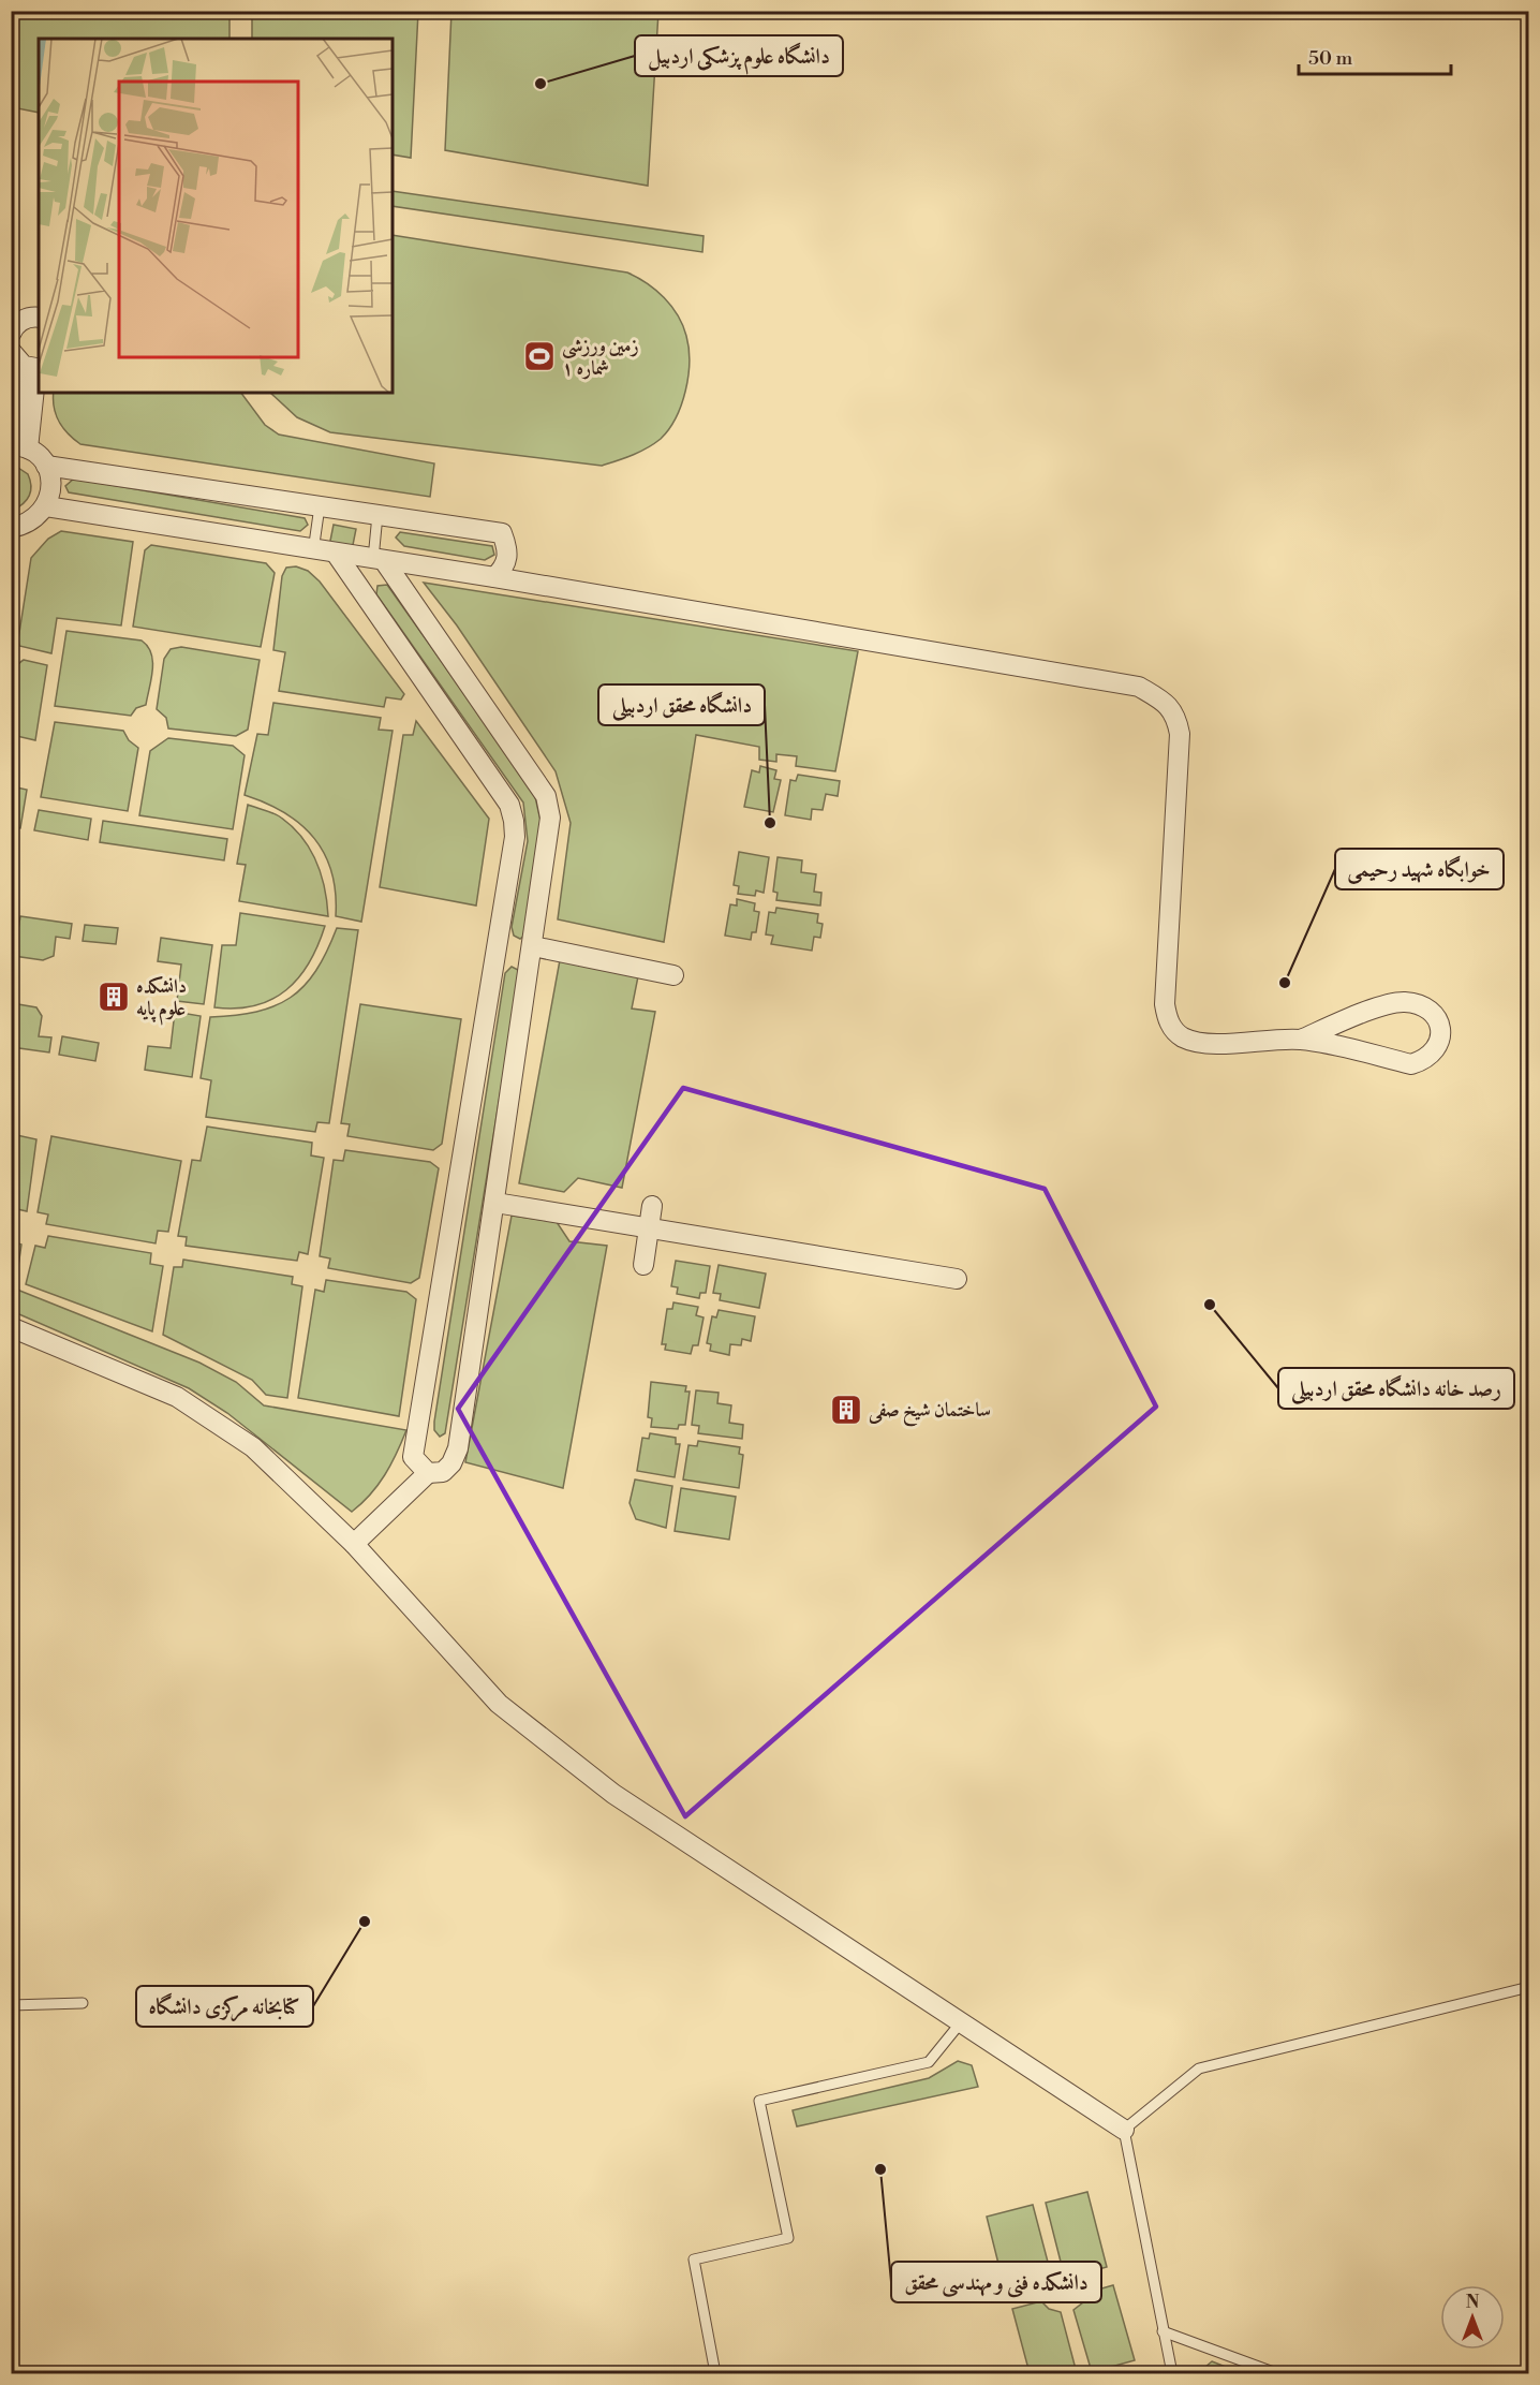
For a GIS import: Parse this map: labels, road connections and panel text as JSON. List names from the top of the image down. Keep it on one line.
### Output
{"places":{"other":["دانشگاه علوم پزشکی اردبیل","دانشگاه محقق اردبیلی","خوابگاه شهید رحیمی","رصد خانه دانشگاه محقق اردبیلی","کتابخانه مرکزی دانشگاه","دانشکده فنی و مهندسی محقق"],"sports":["زمین ورزشی شماره ۱"],"building":["دانشکده علوم پایه","ساختمان شیخ صفی"]},"scale_bar":"50 m","north":"top"}
